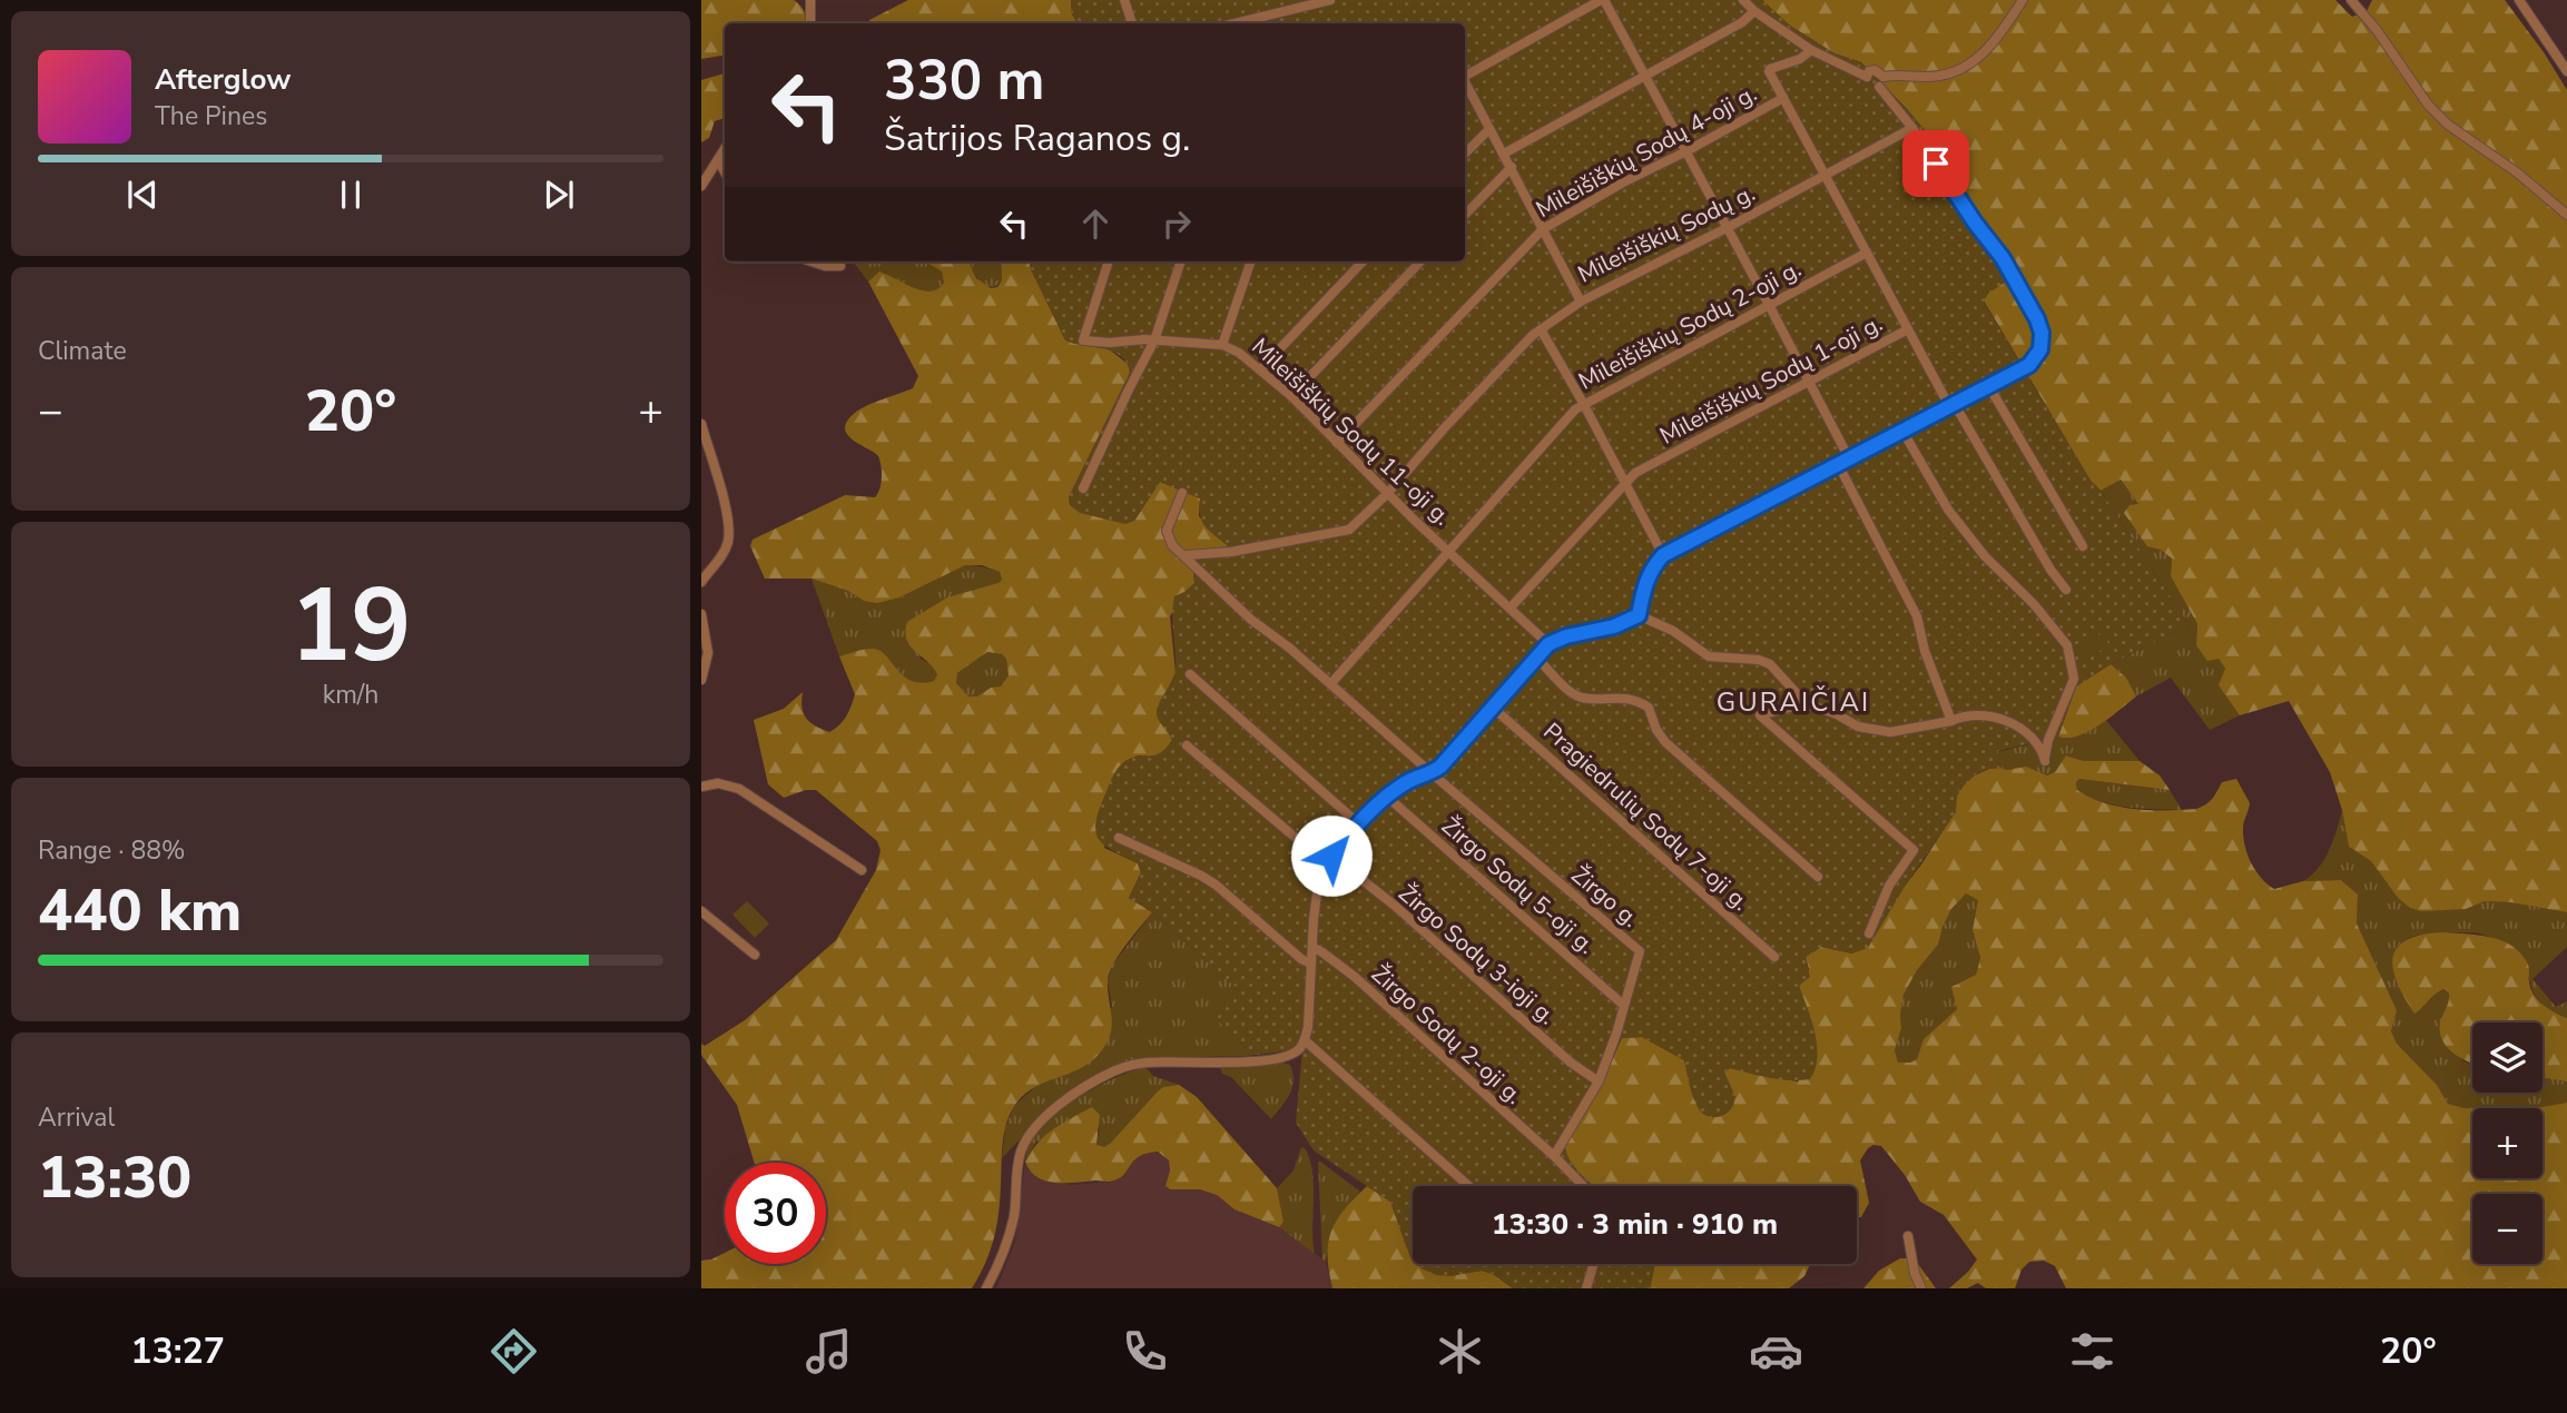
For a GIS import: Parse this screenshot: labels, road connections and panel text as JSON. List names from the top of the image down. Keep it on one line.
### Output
{"streets":{"street":["Mileišiškių Sodų 4-oji g.","Mileišiškių Sodų g.","Mileišiškių Sodų 2-oji g.","Mileišiškių Sodų 1-oji g.","Mileišiškių Sodų 11-oji g.","Pragiedrulių Sodų 7-oji g.","Žirgo Sodų 5-oji g.","Žirgo g.","Žirgo Sodų 3-ioji g.","Žirgo Sodų 2-oji g."]},"crossings":[["Mileišiškių Sodų 4-oji g.","Mileišiškių Sodų g."],["Mileišiškių Sodų 4-oji g.","Mileišiškių Sodų 1-oji g."],["Mileišiškių Sodų 4-oji g.","Mileišiškių Sodų 11-oji g."],["Mileišiškių Sodų g.","Mileišiškių Sodų 1-oji g."],["Mileišiškių Sodų 2-oji g.","Mileišiškių Sodų 1-oji g."],["Mileišiškių Sodų 2-oji g.","Mileišiškių Sodų 11-oji g."],["Mileišiškių Sodų 1-oji g.","Mileišiškių Sodų 11-oji g."],["Žirgo Sodų 5-oji g.","Žirgo g."],["Žirgo g.","Žirgo Sodų 3-ioji g."],["Žirgo g.","Žirgo Sodų 2-oji g."]],"districts":["GURAIČIAI"],"page":{"turn":["330 m","Šatrijos Raganos g."],"song":["Afterglow","The Pines"],"tile":["Climate",["19","km/h"],["Range · 88%","440 km"],["Arrival","13:30"]],"heat":["−","20°","+"],"map_buttons":["+","−"],"limit":"30","trip":"13:30 · 3 min · 910 m","tabs":["13:27","20°"]}}
